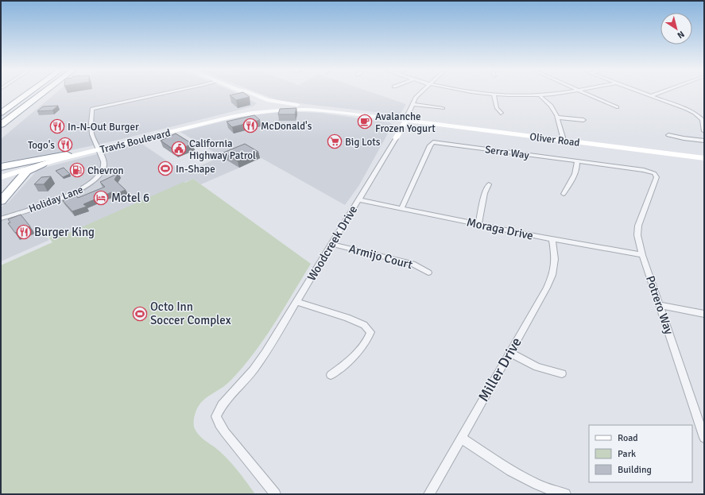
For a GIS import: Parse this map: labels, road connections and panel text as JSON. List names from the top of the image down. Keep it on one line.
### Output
{"streets":{"street":["Oliver Road","Travis Boulevard","Serra Way","Holiday Lane","Moraga Drive","Woodcreek Drive","Armijo Court","Potrero Way","Miller Drive"]},"crossings":[["Oliver Road","Travis Boulevard"],["Oliver Road","Woodcreek Drive"],["Travis Boulevard","Holiday Lane"],["Serra Way","Moraga Drive"],["Serra Way","Potrero Way"],["Moraga Drive","Woodcreek Drive"],["Moraga Drive","Potrero Way"],["Moraga Drive","Miller Drive"],["Woodcreek Drive","Armijo Court"]],"places":{"cafe":["Avalanche Frozen Yogurt"],"restaurant":["McDonald's","In-N-Out Burger","Togo's","Burger King"],"supermarket":["Big Lots"],"public building":["California Highway Patrol"],"sports":["In-Shape","Octo Inn Soccer Complex"],"fuel station":["Chevron"],"hotel":["Motel 6"]},"legend":["Road","Park","Building"],"north":"bottom right"}
